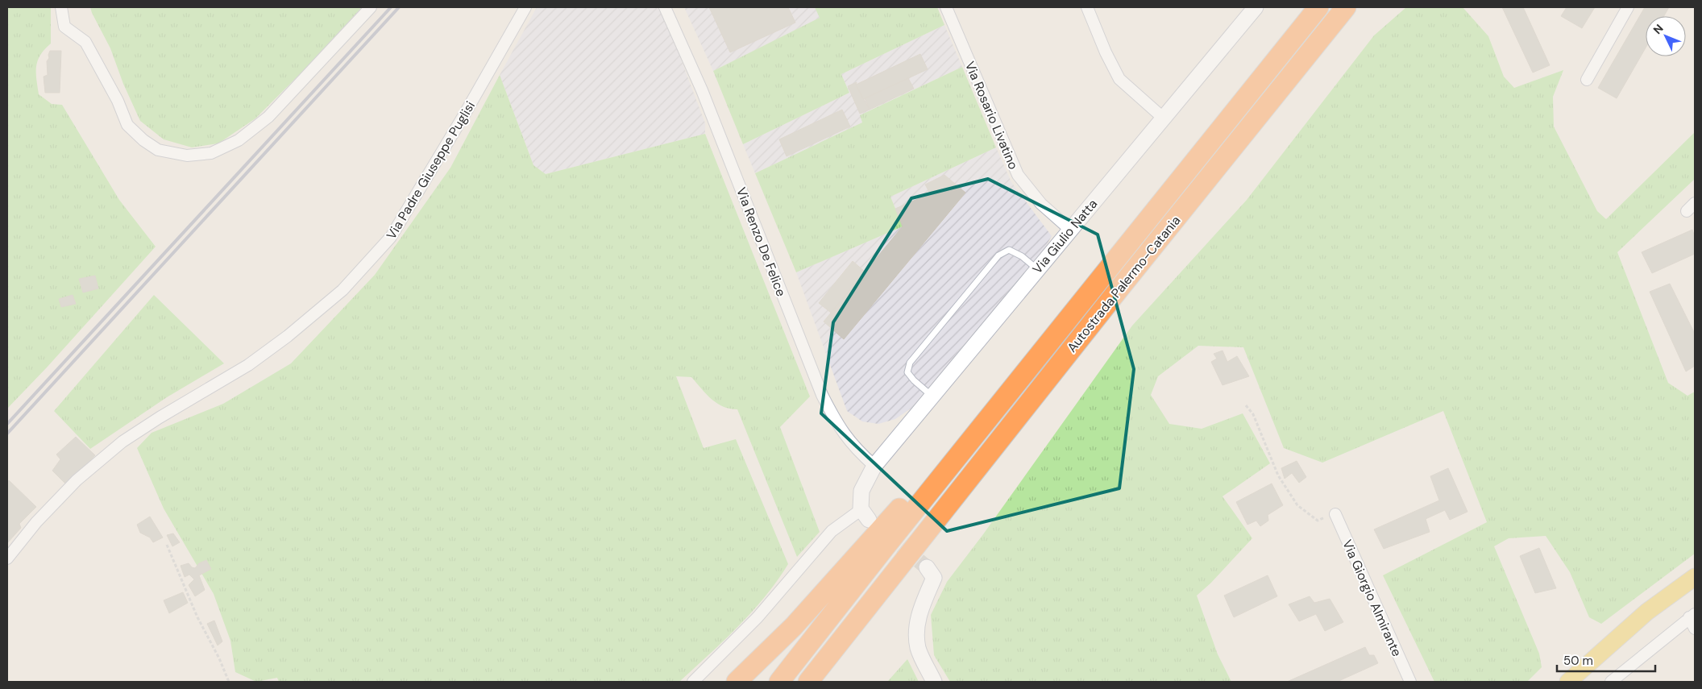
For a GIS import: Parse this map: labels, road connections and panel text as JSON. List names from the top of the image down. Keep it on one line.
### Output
{"streets":{"highway":["Autostrada Palermo-Catania"],"street":["Via Rosario Livatino","Via Padre Giuseppe Puglisi","Via Giulio Natta","Via Renzo De Felice","Via Giorgio Almirante"]},"crossings":[["Via Rosario Livatino","Via Giulio Natta"],["Via Giulio Natta","Via Renzo De Felice"]],"scale_bar":"50 m","north":"top left"}
